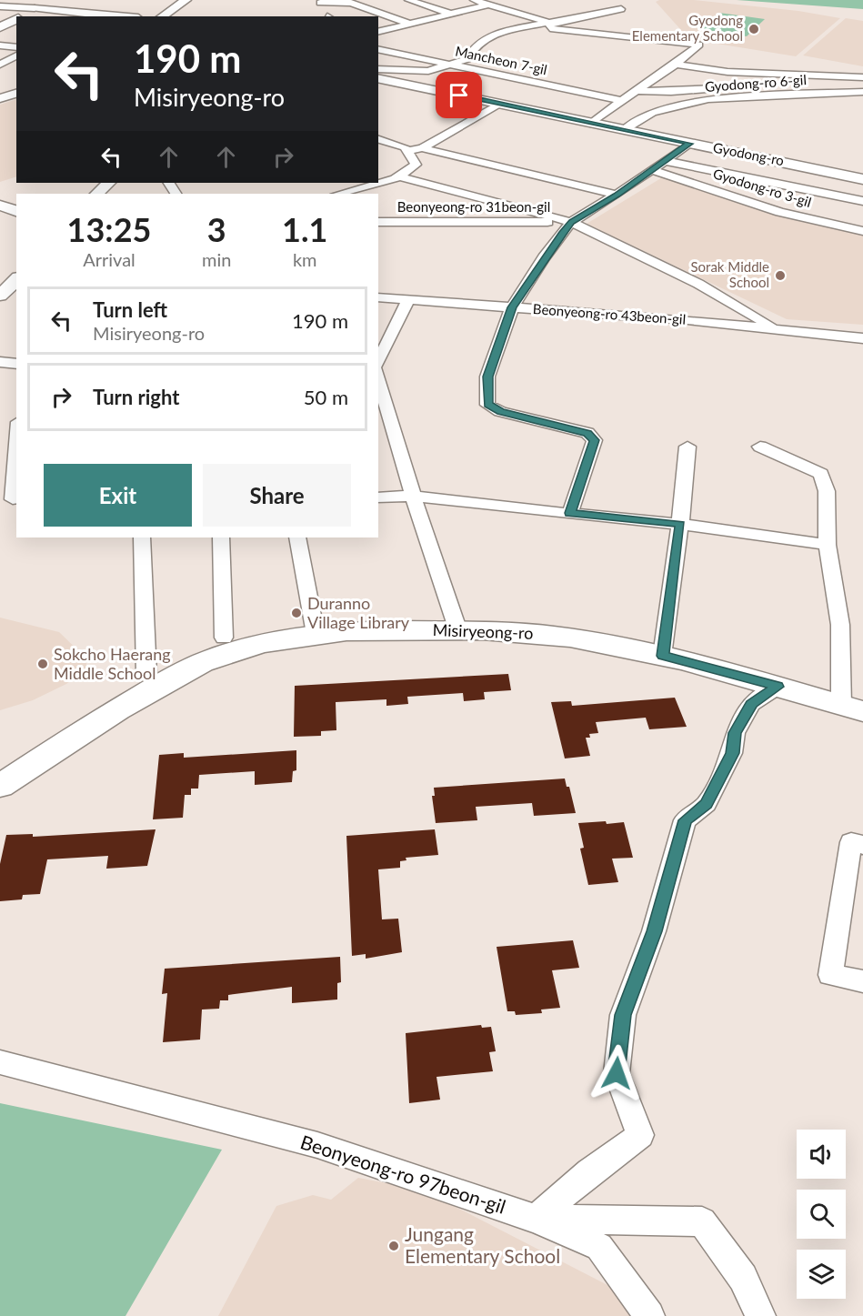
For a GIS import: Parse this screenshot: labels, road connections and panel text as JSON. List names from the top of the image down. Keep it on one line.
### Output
{"streets":{"main road":["Misiryeong-ro"],"street":["Mancheon 7-gil","Gyodong-ro 6-gil","Gyodong-ro","Gyodong-ro 3-gil","Beonyeong-ro 31beon-gil","Beonyeong-ro 43beon-gil","Beonyeong-ro 97beon-gil"]},"crossings":[["Gyodong-ro 6-gil","Gyodong-ro"],["Beonyeong-ro 31beon-gil","Beonyeong-ro 43beon-gil"]],"places":["Gyodong Elementary School","Sorak Middle School","Duranno Village Library","Sokcho Haerang Middle School","Jungang Elementary School"],"page":{"turn":["190 m","Misiryeong-ro"],"eta":["13:25","Arrival","3","min","1.1","km"],"list":[{"name":"Turn left","note":"Misiryeong-ro","value":"190 m"},{"name":"Turn right","value":"50 m"}],"buttons":["Exit","Share"]}}
